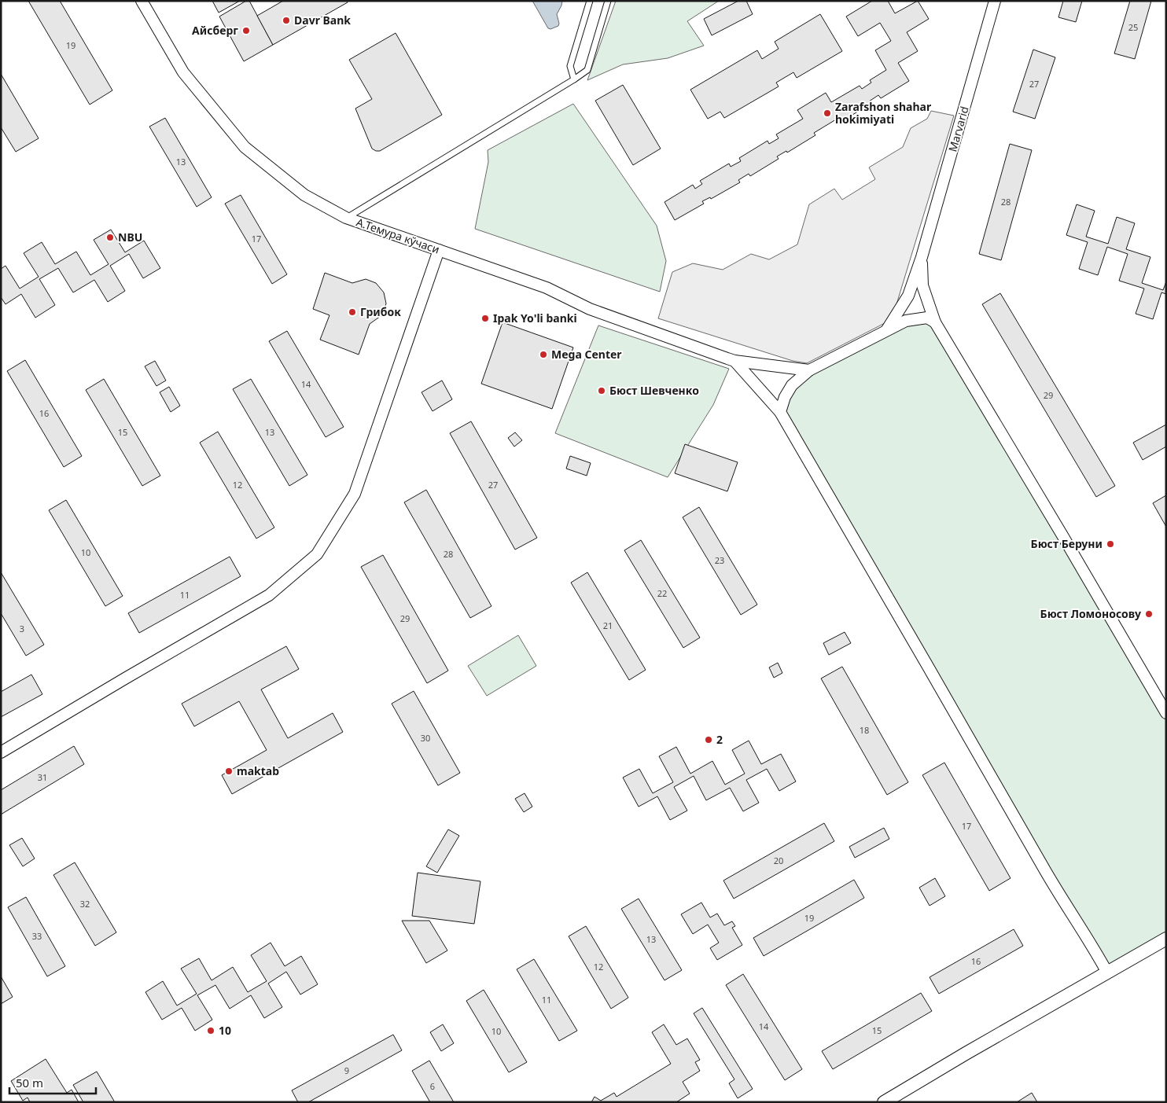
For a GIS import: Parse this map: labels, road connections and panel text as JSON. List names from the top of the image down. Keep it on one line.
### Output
{"streets":{"street":["Marvarid","А.Темура кўчаси"]},"places":["Davr Bank","Айсберг","Zarafshon shahar hokimiyati","NBU","Грибок","Ipak Yo'li banki","Mega Center","Бюст Шевченко","Бюст Беруни","Бюст Ломоносову","2","maktab","10"],"house_numbers":["25","19","27","13","28","17","14","29","16","15","13","12","27","10","28","23","22","11","29","21","3","18","30","31","17","20","32","19","33","13","16","12","11","14","15","10","9","6"],"scale_bar":"50 m"}
